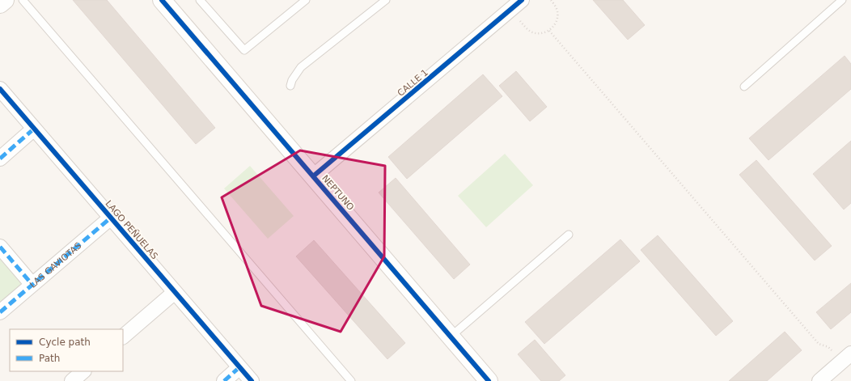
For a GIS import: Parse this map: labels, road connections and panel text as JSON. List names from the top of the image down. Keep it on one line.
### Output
{"streets":{"street":["CALLE 1","NEPTUNO","LAGO PEÑUELAS","LAS GAVIOTAS"]},"crossings":[["CALLE 1","NEPTUNO"],["LAGO PEÑUELAS","LAS GAVIOTAS"]],"legend":["Cycle path","Path"]}
